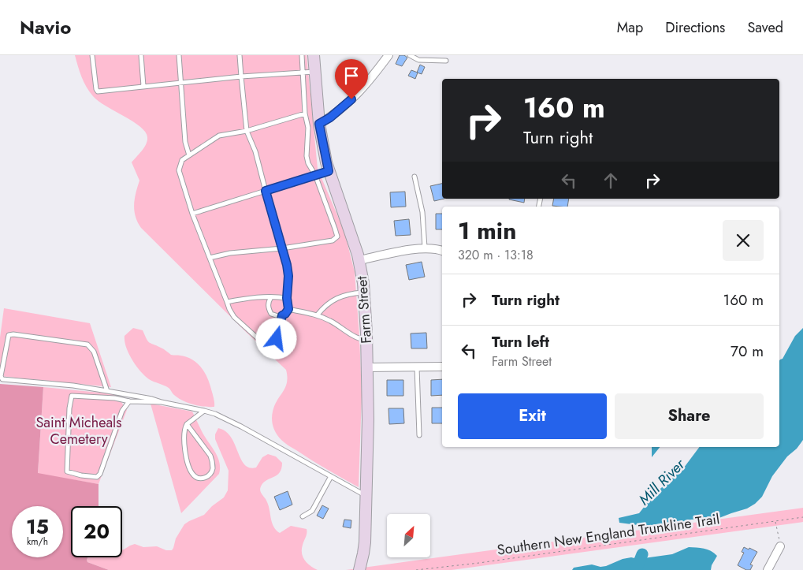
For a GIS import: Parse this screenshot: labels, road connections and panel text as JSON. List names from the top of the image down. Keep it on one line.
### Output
{"streets":{"street":["Farm Street"],"path":["Southern New England Trunkline Trail"]},"water":["Mill River"],"parks":["Saint Micheals Cemetery"],"north":"top right","page":{"header":"Navio","nav":["Map","Directions","Saved"],"turn":["160 m","Turn right"],"heading":["1 min","320 m · 13:18"],"list":[{"name":"Turn right","value":"160 m"},{"name":"Turn left","note":"Farm Street","value":"70 m"}],"buttons":["Exit","Share"],"speed":"15 km/h","limit":"20"}}
